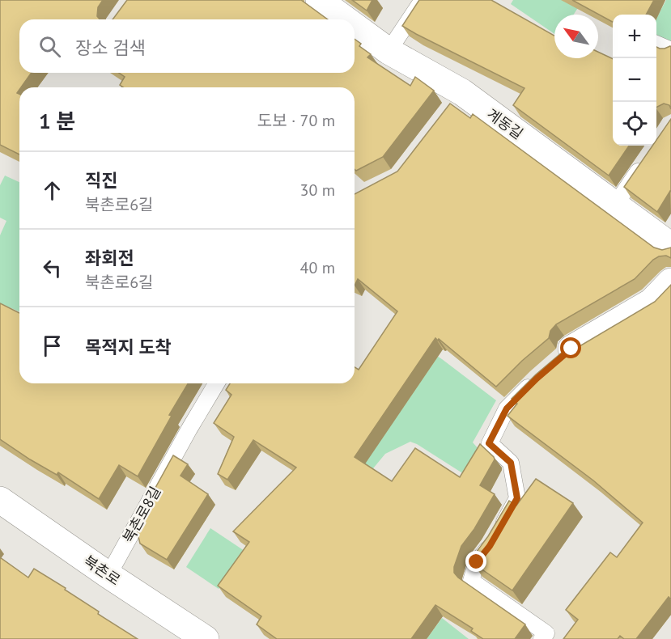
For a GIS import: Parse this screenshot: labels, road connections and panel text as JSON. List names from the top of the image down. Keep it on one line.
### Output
{"streets":{"street":["계동길","북촌로"],"lane":["북촌로8길"]},"crossings":[["북촌로8길","북촌로"]],"north":"top left","page":{"map_buttons":["+","−"],"search":"장소 검색","heading":["1 분","도보 · 70 m"],"list":[["직진","북촌로6길","30 m"],["좌회전","북촌로6길","40 m"],"목적지 도착"]}}
